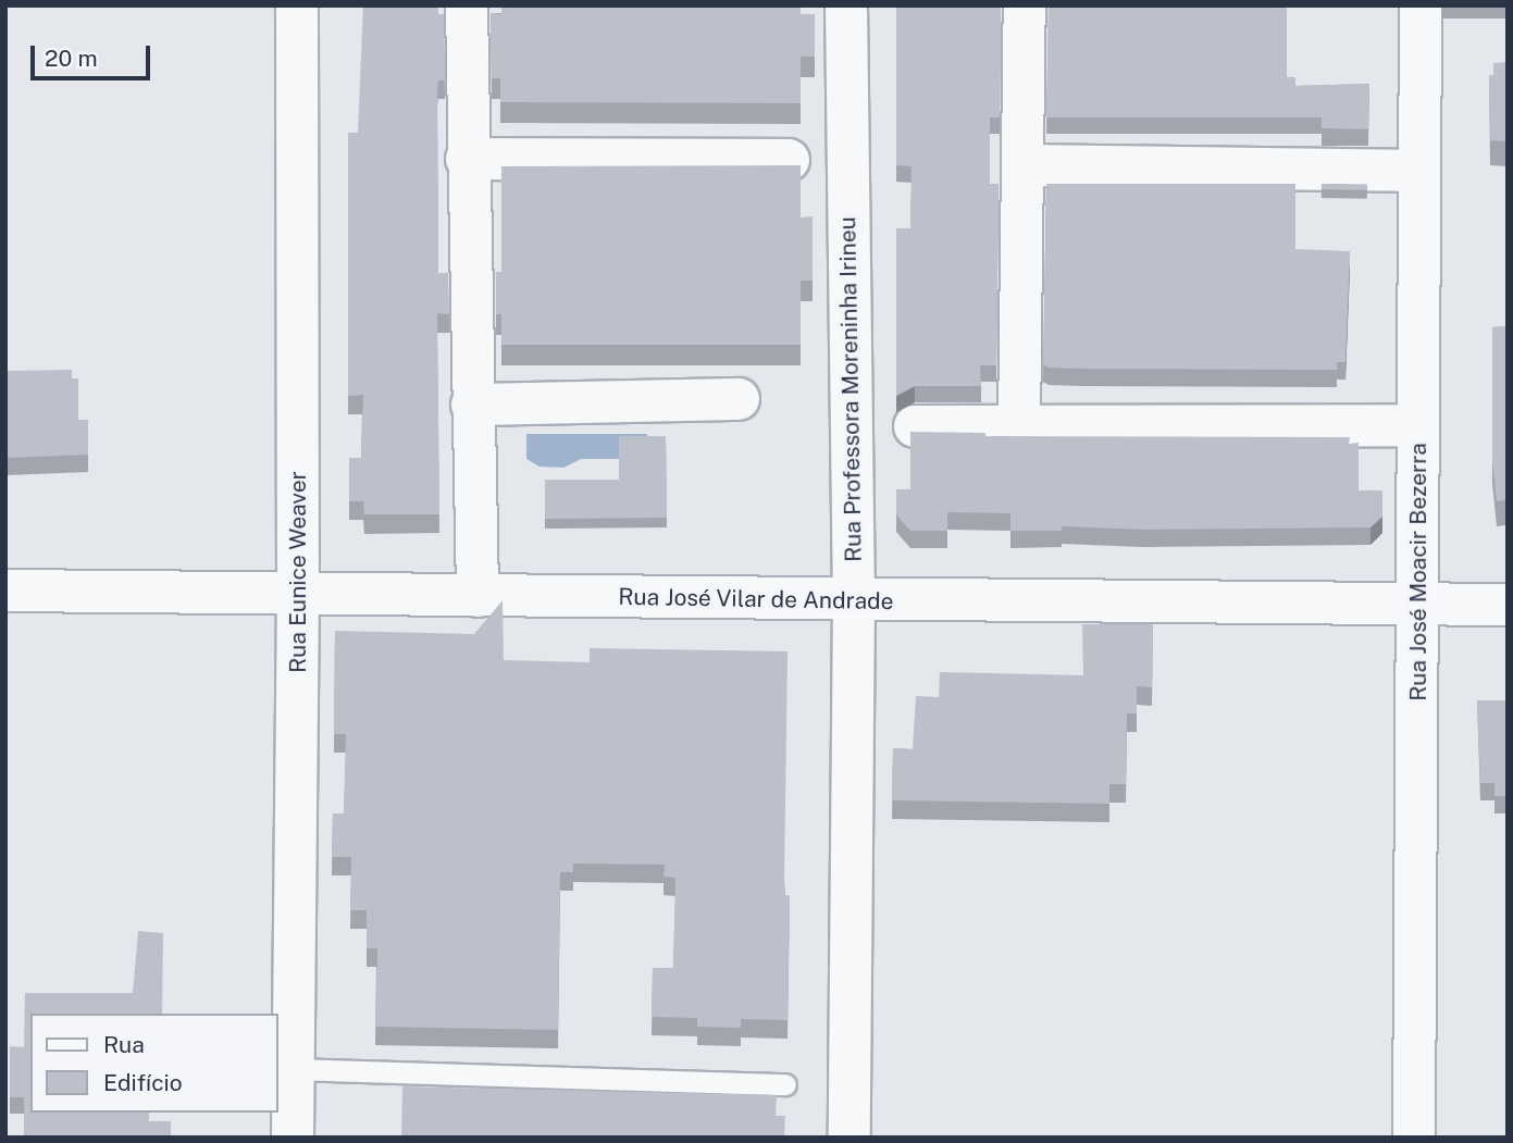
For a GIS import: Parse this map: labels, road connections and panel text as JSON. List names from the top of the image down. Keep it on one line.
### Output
{"streets":{"street":["Rua Professora Moreninha Irineu","Rua Eunice Weaver","Rua José Moacir Bezerra","Rua José Vilar de Andrade"]},"crossings":[["Rua Professora Moreninha Irineu","Rua José Vilar de Andrade"],["Rua Eunice Weaver","Rua José Vilar de Andrade"],["Rua José Moacir Bezerra","Rua José Vilar de Andrade"]],"legend":["Rua","Edifício"],"scale_bar":"20 m"}
